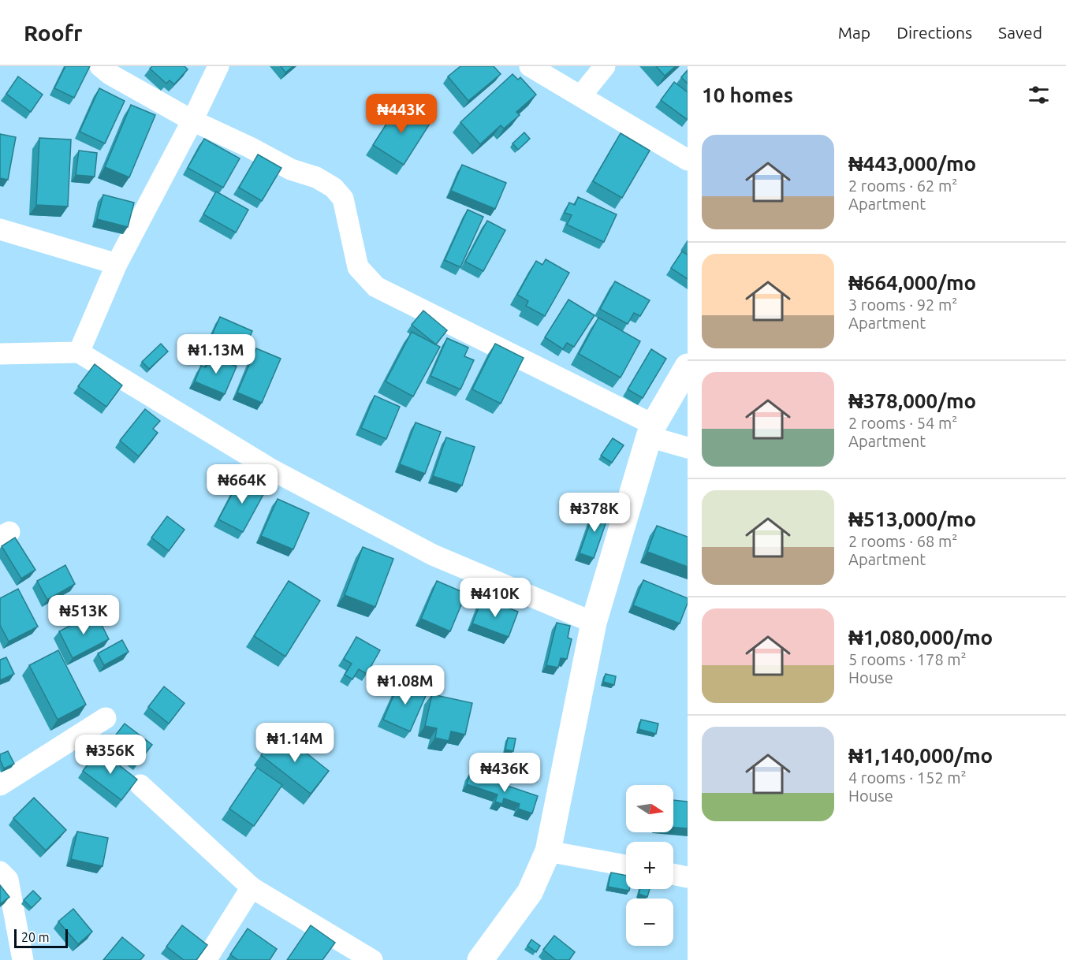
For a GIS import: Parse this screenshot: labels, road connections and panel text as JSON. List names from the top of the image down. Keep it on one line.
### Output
{"scale_bar":"20 m","north":"right","page":{"header":"Roofr","nav":["Map","Directions","Saved"],"heading":"10 homes","price":["₦443K","₦1.13M","₦664K","₦378K","₦410K","₦513K","₦1.08M","₦1.14M","₦356K","₦436K"],"list":[{"name":"₦443,000/mo","note":"2 rooms · 62 m² · Apartment"},{"name":"₦664,000/mo","note":"3 rooms · 92 m² · Apartment"},{"name":"₦378,000/mo","note":"2 rooms · 54 m² · Apartment"},{"name":"₦513,000/mo","note":"2 rooms · 68 m² · Apartment"},{"name":"₦1,080,000/mo","note":"5 rooms · 178 m² · House"},{"name":"₦1,140,000/mo","note":"4 rooms · 152 m² · House"}],"map_buttons":["+","−"],"scale":"20 m"}}
